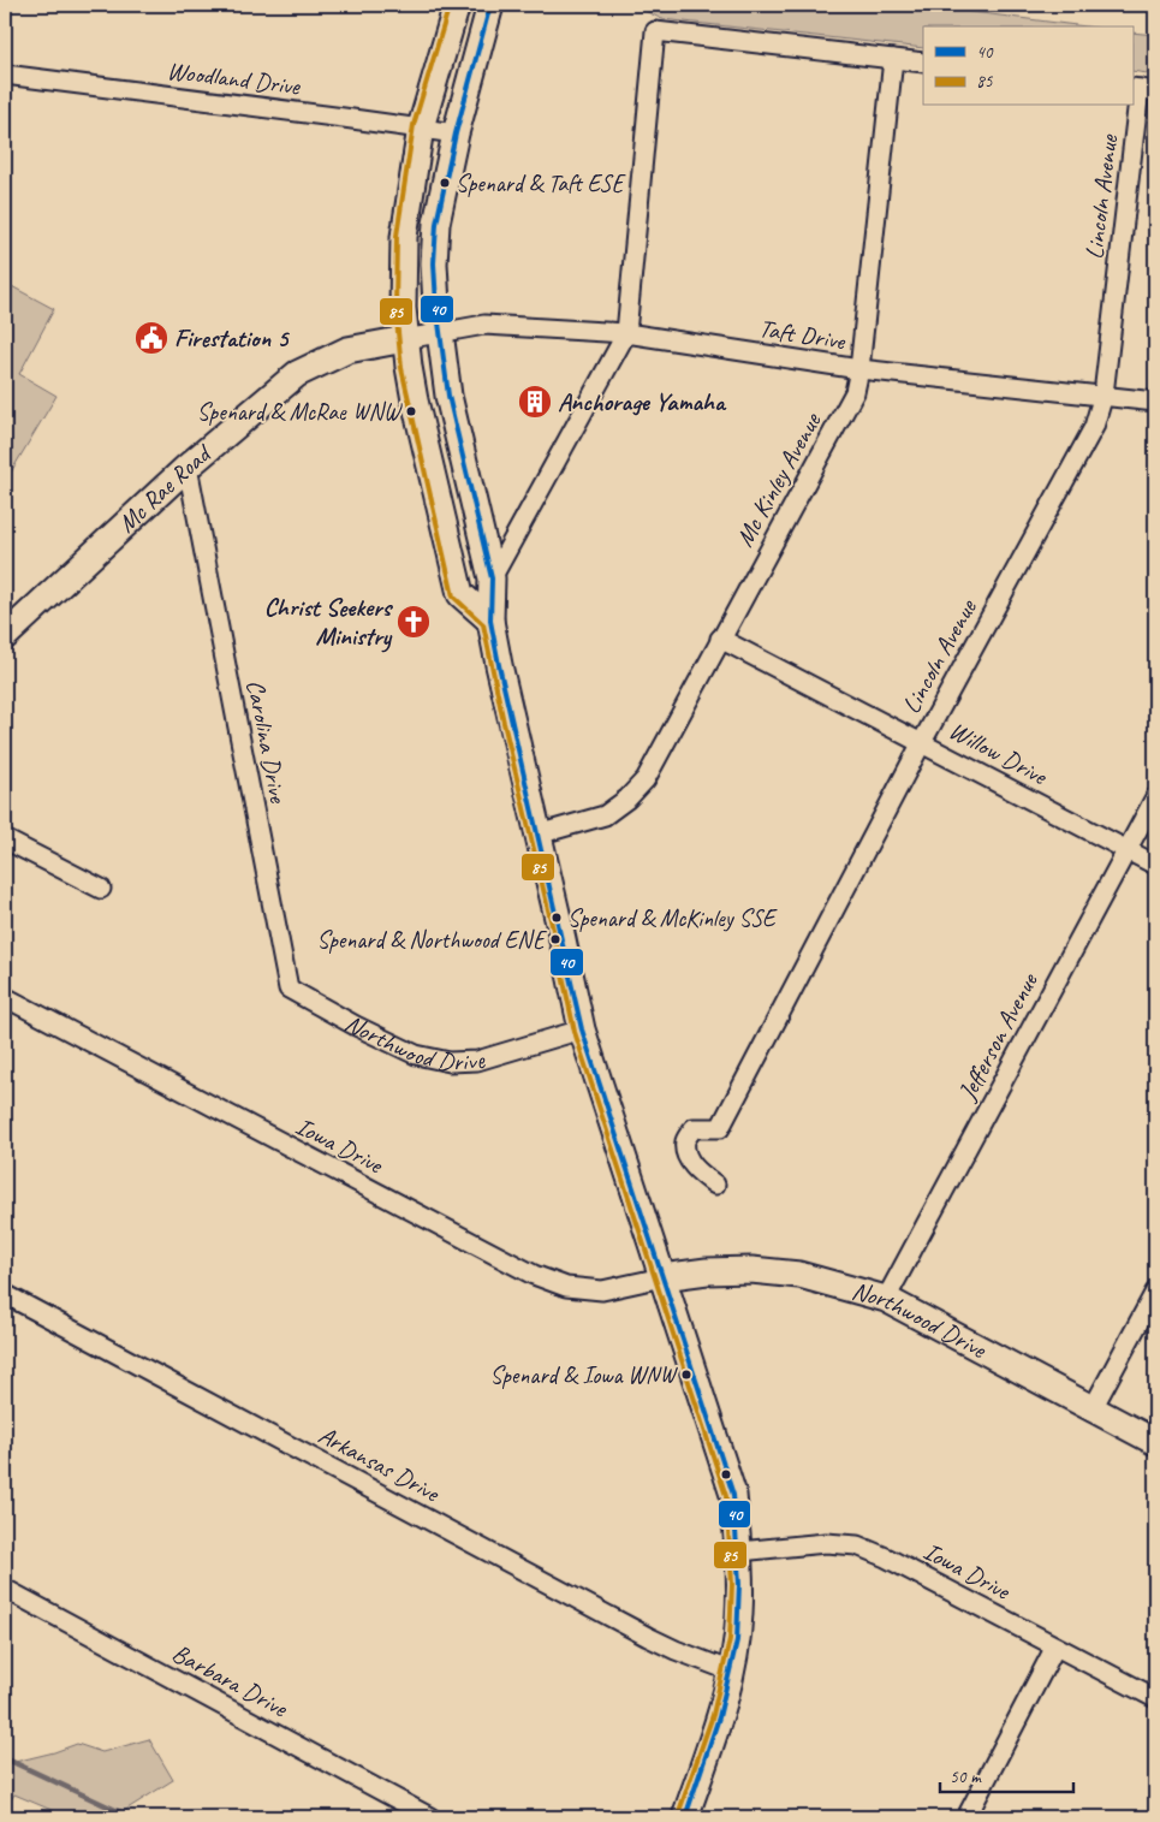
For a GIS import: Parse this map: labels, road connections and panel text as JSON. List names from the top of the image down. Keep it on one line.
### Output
{"streets":{"main road":["Mc Rae Road","Northwood Drive"],"street":["Woodland Drive","Lincoln Avenue","Taft Drive","Mc Kinley Avenue","Carolina Drive","Willow Drive","Jefferson Avenue","Iowa Drive","Arkansas Drive","Barbara Drive"]},"crossings":[["Lincoln Avenue","Taft Drive"],["Lincoln Avenue","Willow Drive"],["Taft Drive","Mc Kinley Avenue"],["Taft Drive","Mc Rae Road"],["Mc Kinley Avenue","Willow Drive"],["Mc Rae Road","Carolina Drive"],["Carolina Drive","Northwood Drive"],["Willow Drive","Jefferson Avenue"],["Northwood Drive","Jefferson Avenue"],["Northwood Drive","Iowa Drive"]],"places":{"other":["Spenard & Taft ESE","Spenard & McRae WNW","Spenard & McKinley SSE","Spenard & Northwood ENE","Spenard & Iowa WNW"],"public building":["Firestation 5"],"building":["Anchorage Yamaha"],"church":["Christ Seekers Ministry"]},"lines":["transit line 40","transit line 85"],"legend":["40","85"],"scale_bar":"50 m"}
